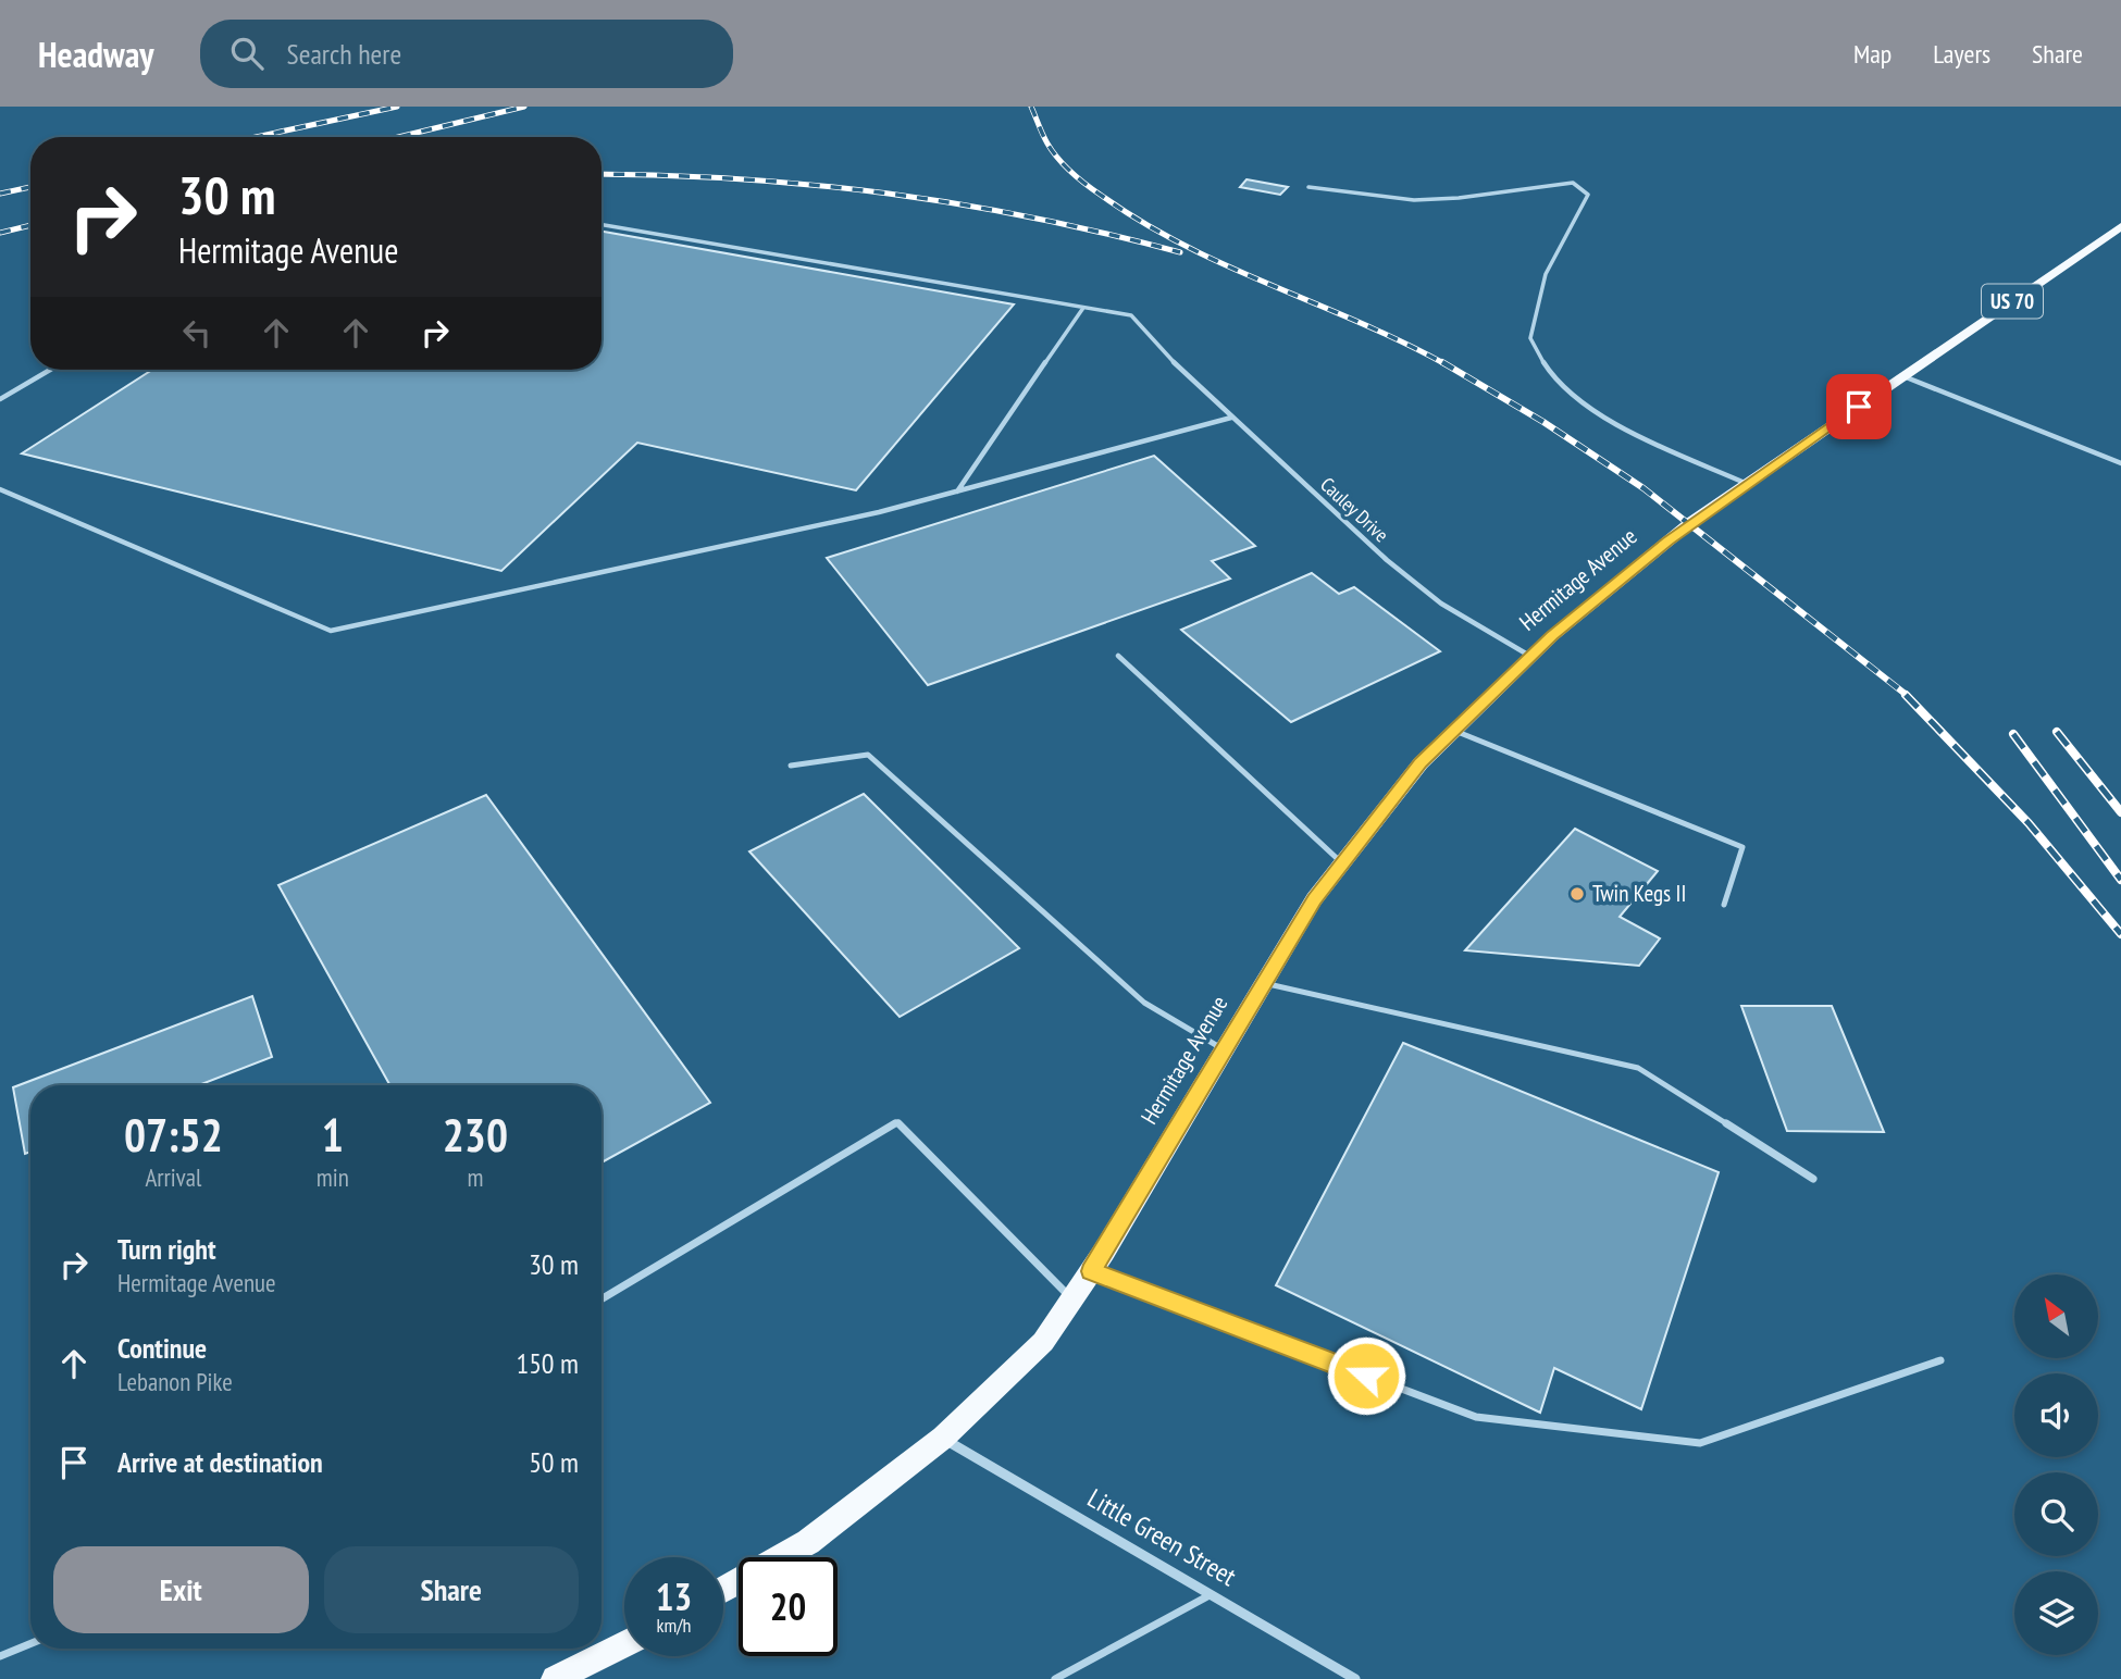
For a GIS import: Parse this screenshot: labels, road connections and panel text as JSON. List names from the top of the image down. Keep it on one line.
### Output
{"streets":{"main road":["US 70","Hermitage Avenue"],"street":["Little Green Street"],"lane":["Cauley Drive"]},"crossings":[["US 70","Hermitage Avenue"],["Cauley Drive","Hermitage Avenue"],["Hermitage Avenue","Little Green Street"]],"places":["Twin Kegs II"],"north":"top left","page":{"header":"Headway","search":"Search here","nav":["Map","Layers","Share"],"turn":["30 m","Hermitage Avenue"],"eta":["07:52","Arrival","1","min","230","m"],"list":[{"name":"Turn right","note":"Hermitage Avenue","value":"30 m"},{"name":"Continue","note":"Lebanon Pike","value":"150 m"},{"name":"Arrive at destination","value":"50 m"}],"buttons":["Exit","Share"],"speed":"13 km/h","limit":"20"}}
